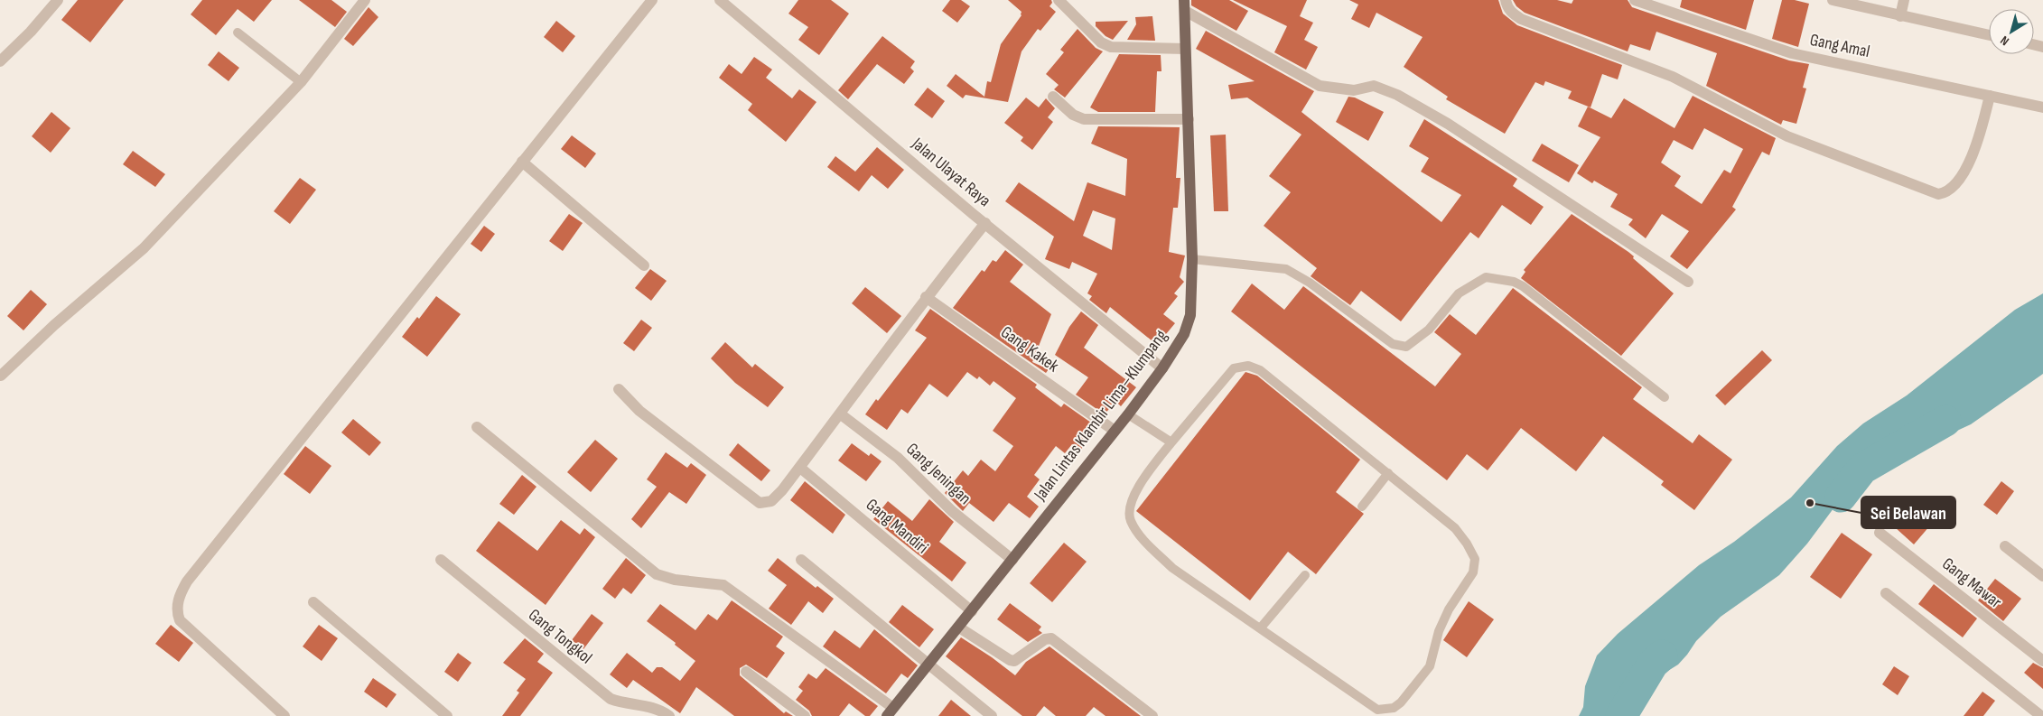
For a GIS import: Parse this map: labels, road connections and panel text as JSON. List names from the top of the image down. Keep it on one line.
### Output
{"streets":{"main road":["Jalan Lintas Klambir Lima–Klumpang"],"street":["Gang Amal","Jalan Ulayat Raya","Gang Kakek","Gang Jeningan","Gang Mandiri","Gang Mawar","Gang Tongkol"]},"crossings":[["Jalan Ulayat Raya","Jalan Lintas Klambir Lima–Klumpang"],["Gang Kakek","Jalan Lintas Klambir Lima–Klumpang"],["Jalan Lintas Klambir Lima–Klumpang","Gang Jeningan"],["Jalan Lintas Klambir Lima–Klumpang","Gang Mandiri"]],"places":["Sei Belawan"],"north":"bottom left"}
